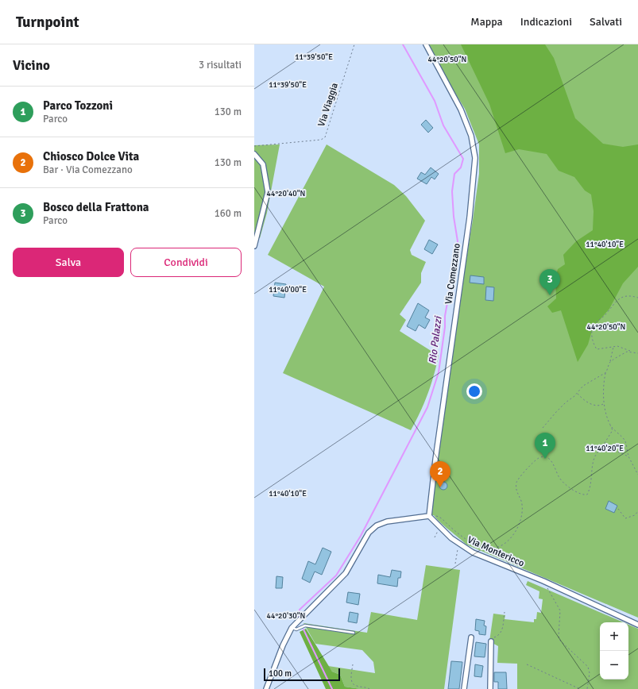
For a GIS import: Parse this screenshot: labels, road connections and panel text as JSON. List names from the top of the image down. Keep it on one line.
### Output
{"streets":{"street":["Via Comezzano","Via Montericco"],"path":["Via Viaggia"]},"crossings":[["Via Comezzano","Via Montericco"]],"water":["Rio Palazzi"],"scale_bar":"100 m","page":{"header":"Turnpoint","nav":["Mappa","Indicazioni","Salvati"],"heading":["Vicino","3 risultati"],"list":[{"mark":"1","name":"Parco Tozzoni","note":"Parco","value":"130 m"},{"mark":"2","name":"Chiosco Dolce Vita","note":"Bar · Via Comezzano","value":"130 m"},{"mark":"3","name":"Bosco della Frattona","note":"Parco","value":"160 m"}],"buttons":["Salva","Condividi"],"pins":["3","1","2"],"map_buttons":["+","−"],"scale":"100 m"},"coordinates":["11°39'50\"E","44°20'50\"N","44°20'40\"N","11°40'10\"E","11°40'00\"E","11°40'20\"E","44°20'30\"N"]}
